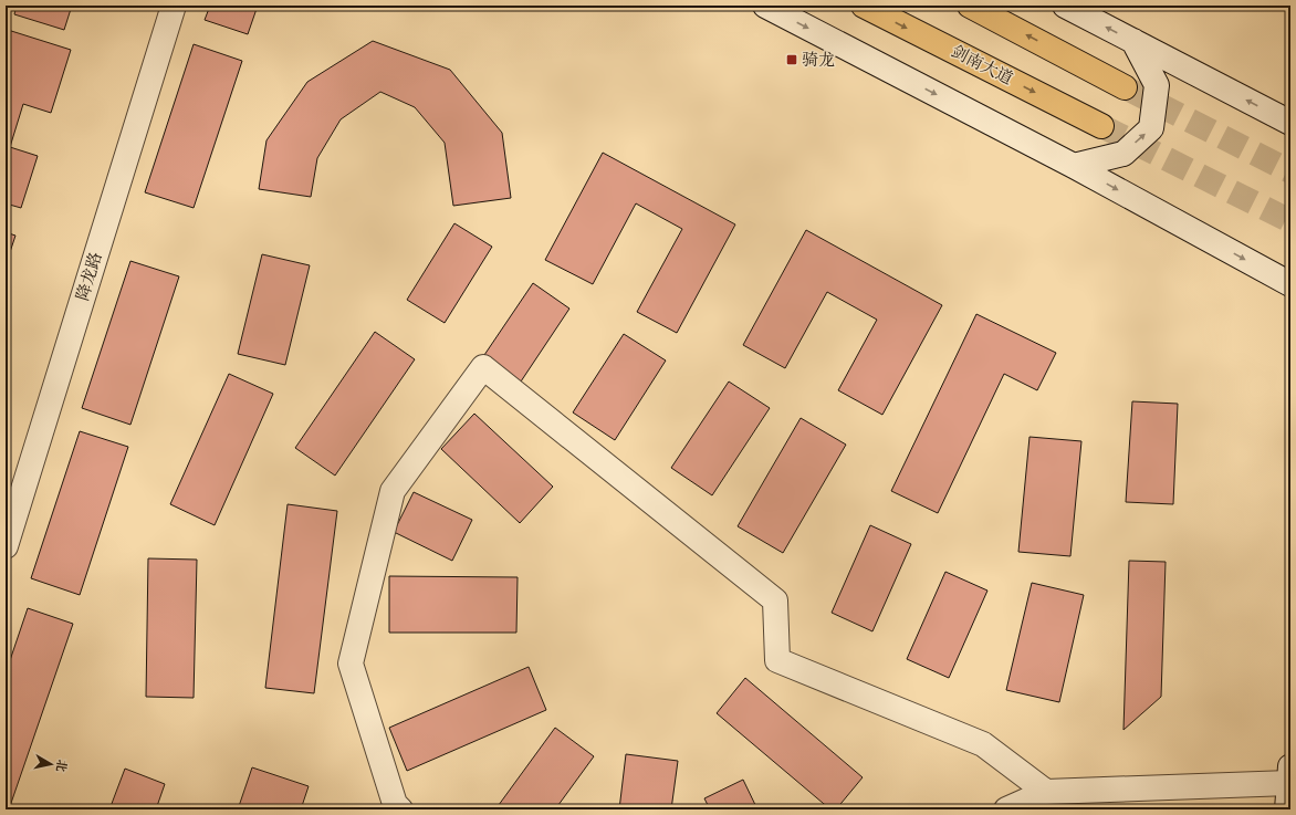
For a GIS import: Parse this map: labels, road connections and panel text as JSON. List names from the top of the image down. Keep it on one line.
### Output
{"streets":{"highway":["剑南大道"],"street":["降龙路"]},"places":{"transit":["骑龙"]},"north":"right"}
